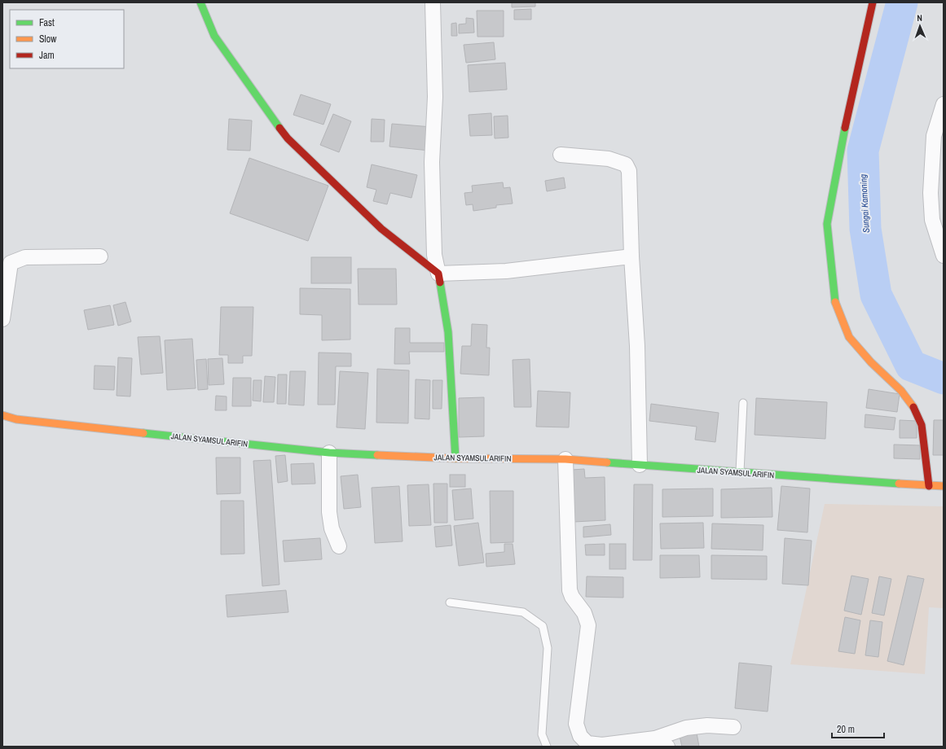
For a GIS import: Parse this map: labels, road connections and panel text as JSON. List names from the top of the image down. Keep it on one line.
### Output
{"streets":{"street":["JALAN SYAMSUL ARIFIN"]},"water":["Sungai Kamoning"],"legend":["Fast","Slow","Jam"],"scale_bar":"20 m","north":"top"}
